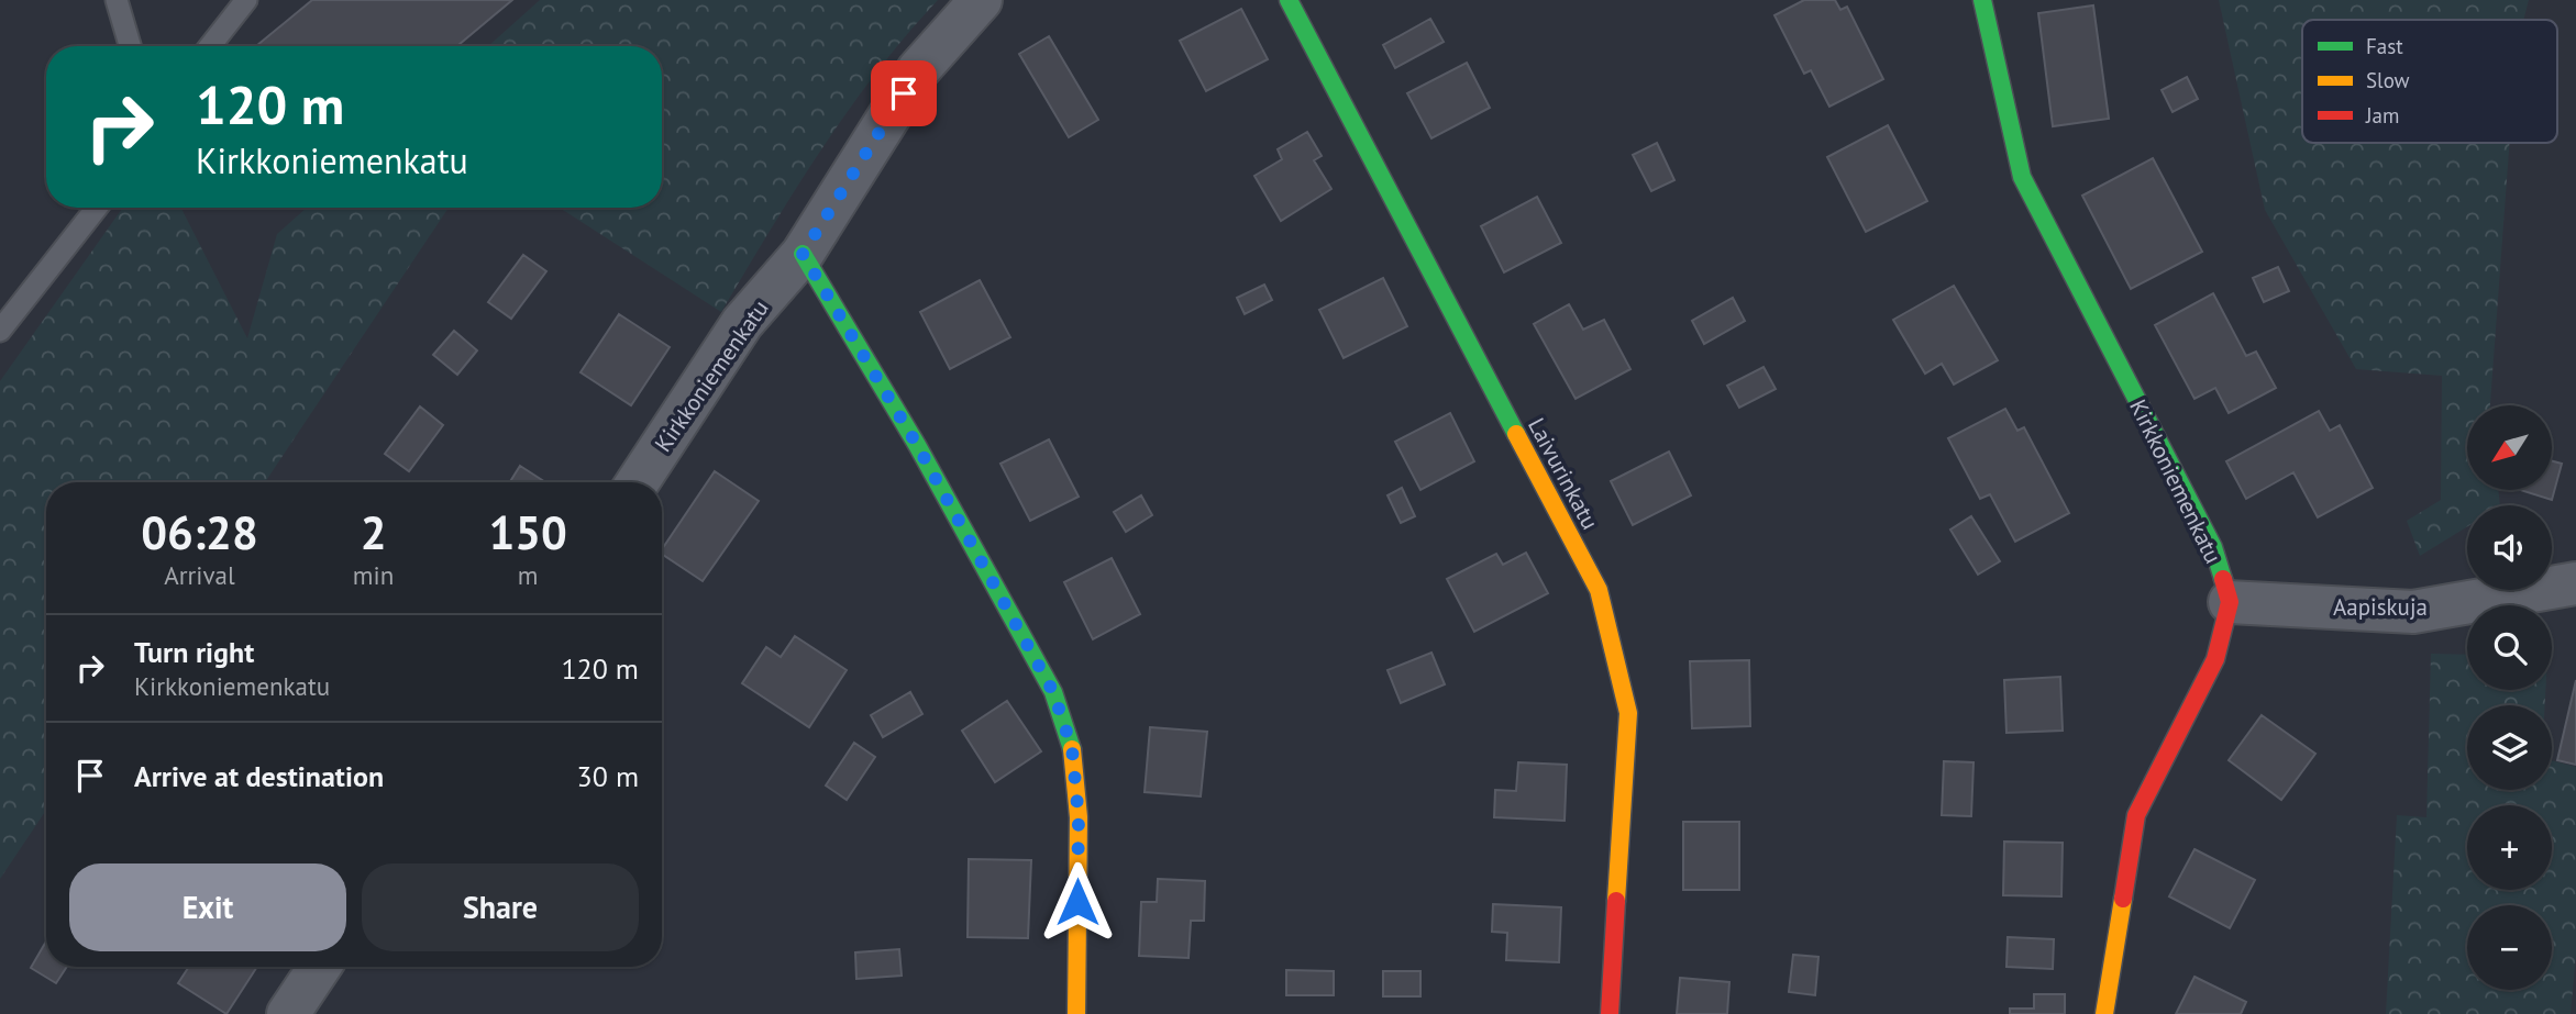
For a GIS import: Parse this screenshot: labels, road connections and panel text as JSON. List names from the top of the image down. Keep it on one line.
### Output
{"streets":{"street":["Kirkkoniemenkatu","Laivurinkatu","Aapiskuja"]},"crossings":[["Kirkkoniemenkatu","Aapiskuja"]],"legend":["Fast","Slow","Jam"],"north":"bottom left","page":{"turn":["120 m","Kirkkoniemenkatu"],"map_buttons":["+","−"],"eta":["06:28","Arrival","2","min","150","m"],"list":[{"name":"Turn right","note":"Kirkkoniemenkatu","value":"120 m"},{"name":"Arrive at destination","value":"30 m"}],"buttons":["Exit","Share"]}}
